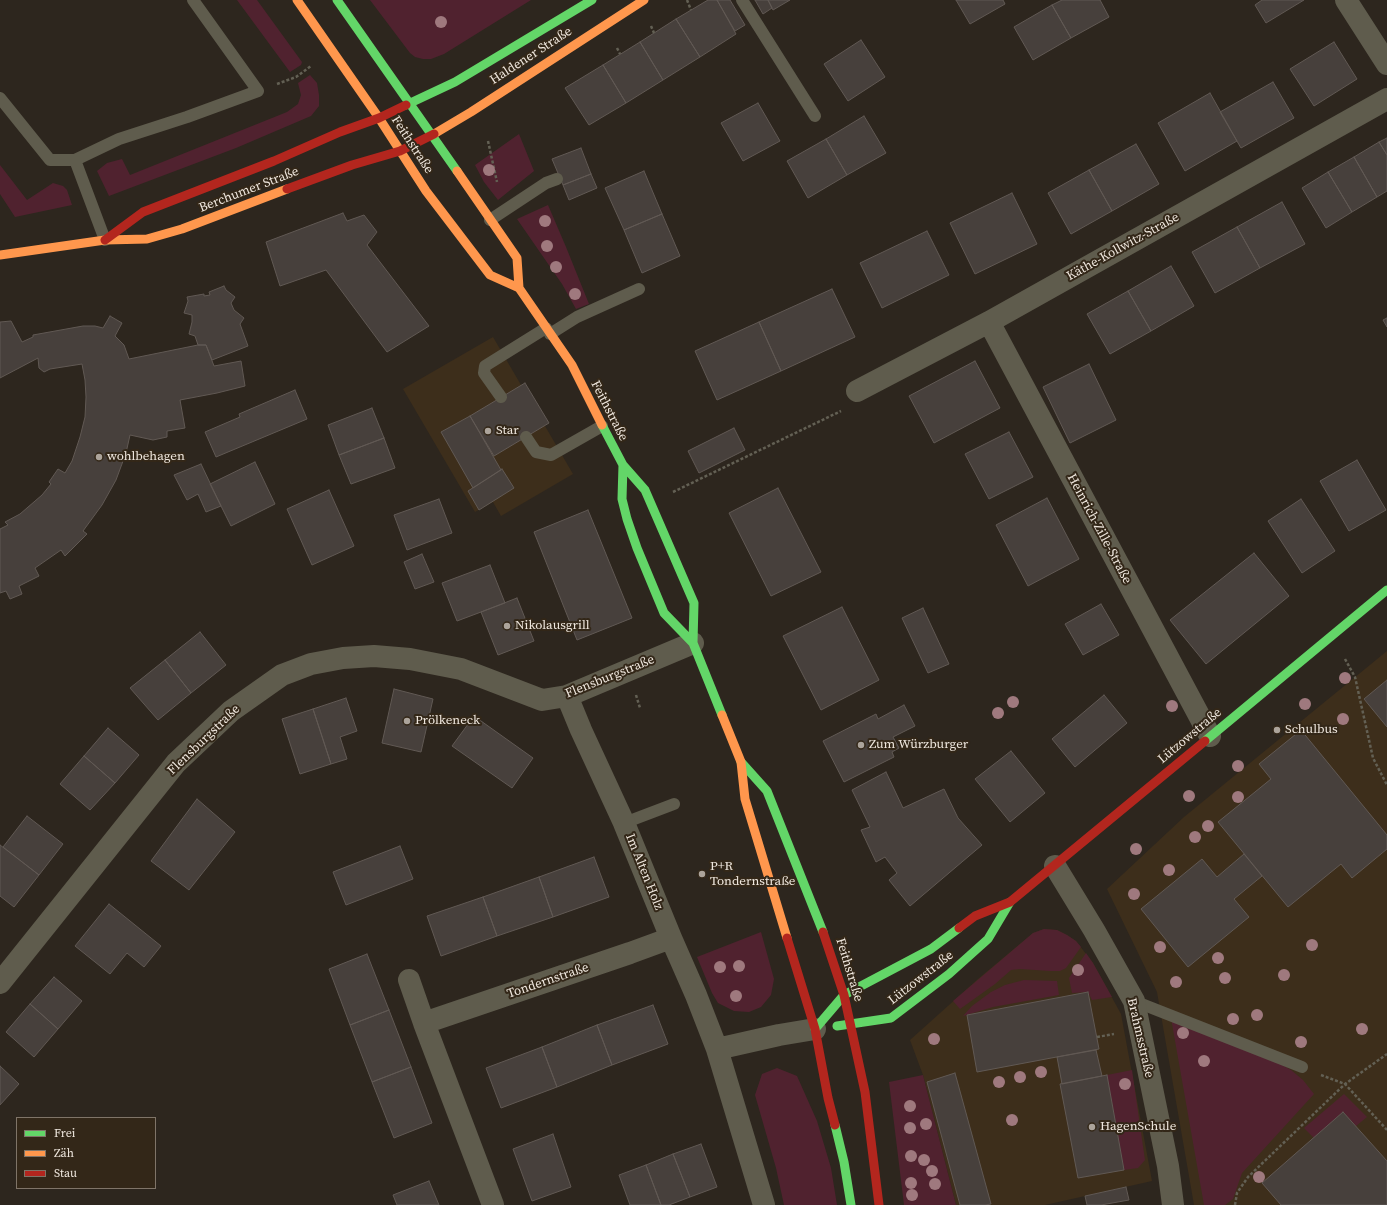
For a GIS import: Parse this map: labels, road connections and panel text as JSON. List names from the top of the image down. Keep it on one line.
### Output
{"streets":{"main road":["Haldener Straße","Feithstraße","Berchumer Straße","Lützowstraße"],"street":["Käthe-Kollwitz-Straße","Heinrich-Zille-Straße","Flensburgstraße","Im Alten Holz","Tondernstraße","Brahmsstraße"]},"crossings":[["Haldener Straße","Feithstraße"],["Haldener Straße","Berchumer Straße"],["Feithstraße","Berchumer Straße"],["Feithstraße","Flensburgstraße"],["Feithstraße","Lützowstraße"],["Käthe-Kollwitz-Straße","Heinrich-Zille-Straße"],["Heinrich-Zille-Straße","Lützowstraße"],["Flensburgstraße","Im Alten Holz"],["Lützowstraße","Brahmsstraße"],["Im Alten Holz","Tondernstraße"]],"places":["Star","wohlbehagen","Nikolausgrill","Prölkeneck","Schulbus","Zum Würzburger","P+R Tondernstraße","HagenSchule"],"legend":["Frei","Zäh","Stau"]}
